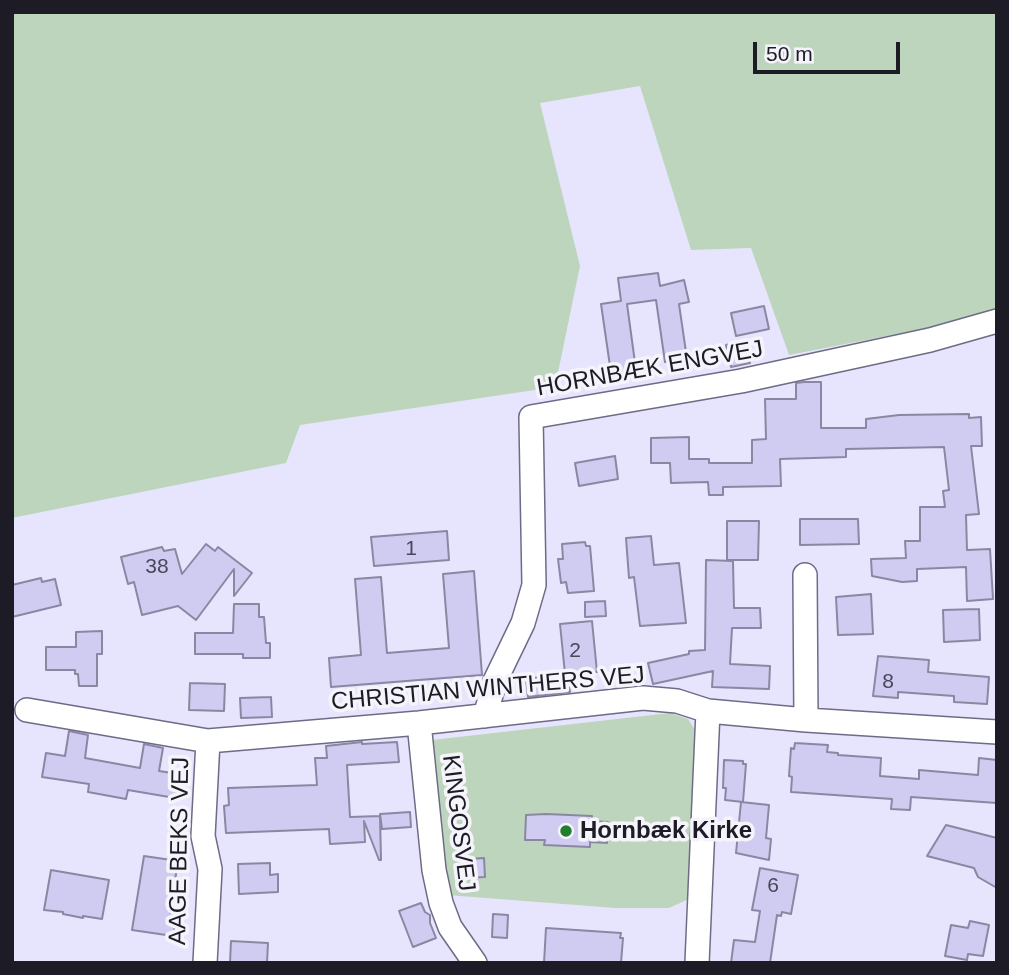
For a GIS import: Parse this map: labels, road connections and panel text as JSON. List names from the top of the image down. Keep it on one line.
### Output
{"streets":{"street":["HORNBÆK ENGVEJ","CHRISTIAN WINTHERS VEJ","KINGOSVEJ","AAGE BEKS VEJ"]},"crossings":[["HORNBÆK ENGVEJ","CHRISTIAN WINTHERS VEJ"],["CHRISTIAN WINTHERS VEJ","KINGOSVEJ"],["CHRISTIAN WINTHERS VEJ","AAGE BEKS VEJ"]],"places":["Hornbæk Kirke"],"house_numbers":["1","38","2","8","6"],"scale_bar":"50 m"}
